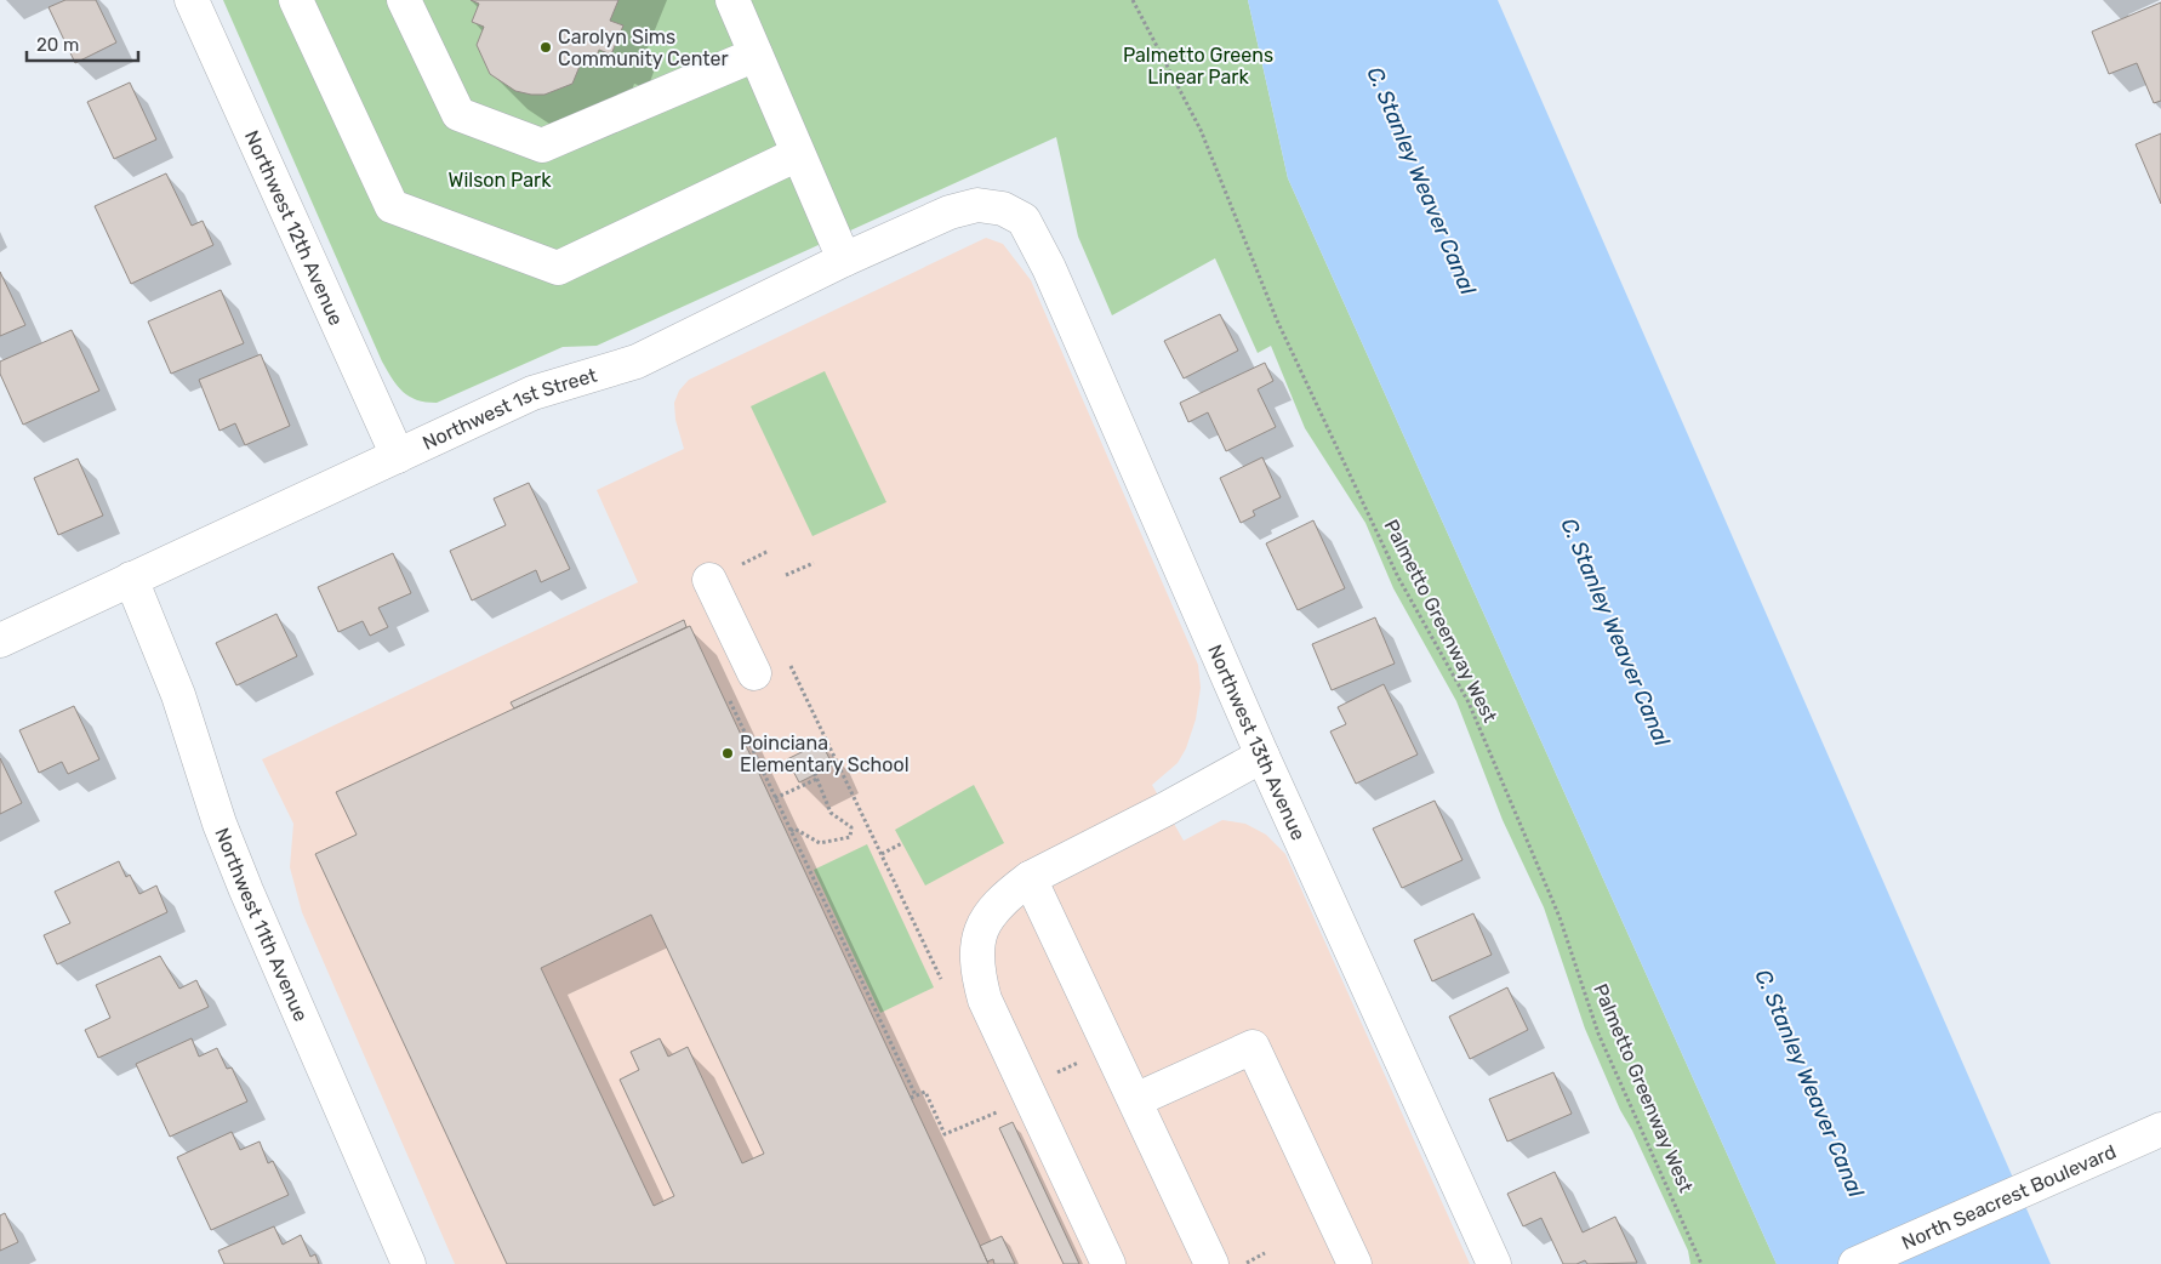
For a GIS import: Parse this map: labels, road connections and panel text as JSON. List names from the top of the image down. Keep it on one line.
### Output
{"streets":{"street":["Northwest 12th Avenue","Northwest 1st Street","Northwest 13th Avenue","Northwest 11th Avenue","North Seacrest Boulevard"],"path":["Palmetto Greenway West"]},"crossings":[["Northwest 12th Avenue","Northwest 1st Street"],["Northwest 1st Street","Northwest 13th Avenue"],["Northwest 1st Street","Northwest 11th Avenue"]],"water":["C. Stanley Weaver Canal"],"parks":["Palmetto Greens Linear Park","Wilson Park"],"places":["Carolyn Sims Community Center","Poinciana Elementary School"],"scale_bar":"20 m"}
